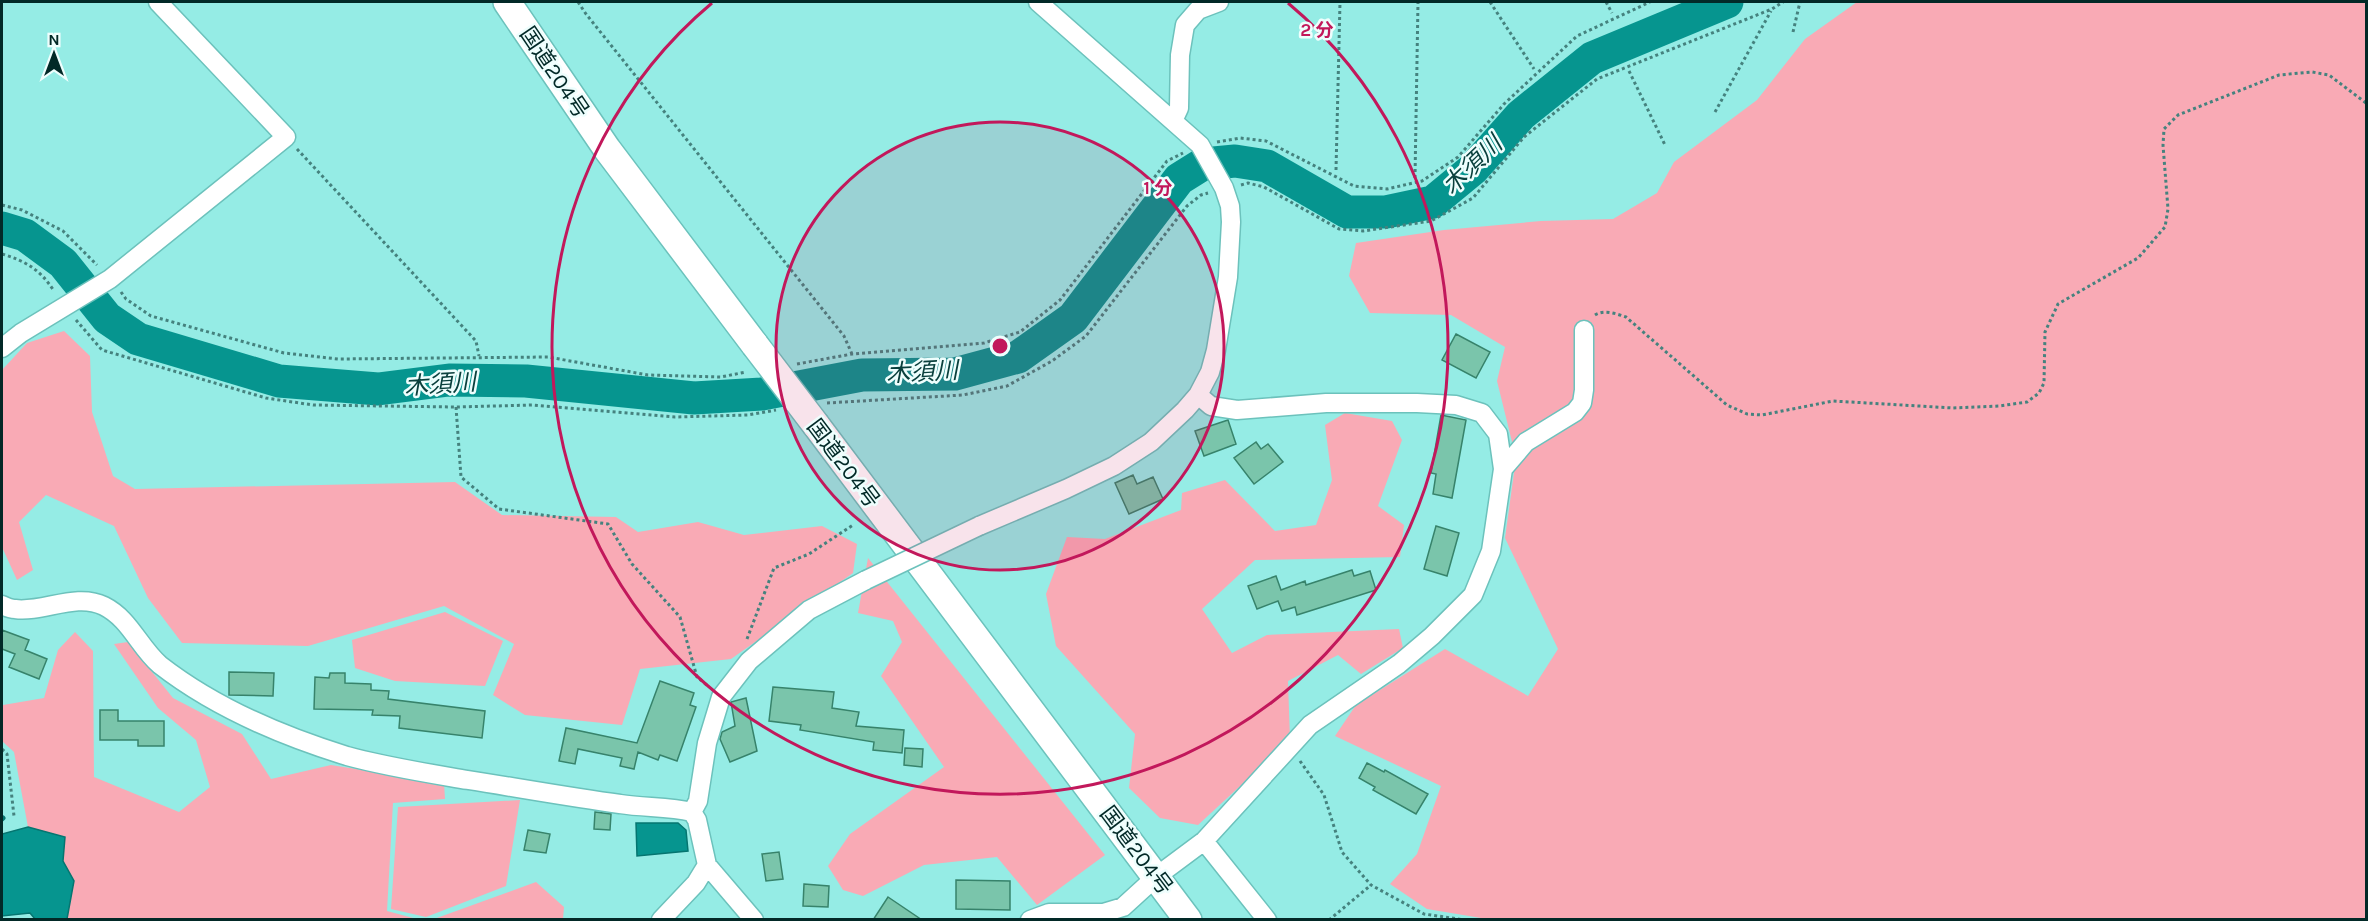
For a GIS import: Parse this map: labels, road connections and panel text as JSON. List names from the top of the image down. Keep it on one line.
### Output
{"streets":{"highway":["国道204号"]},"water":["木須川"],"north":"top","rings":["2 分","1 分"]}
